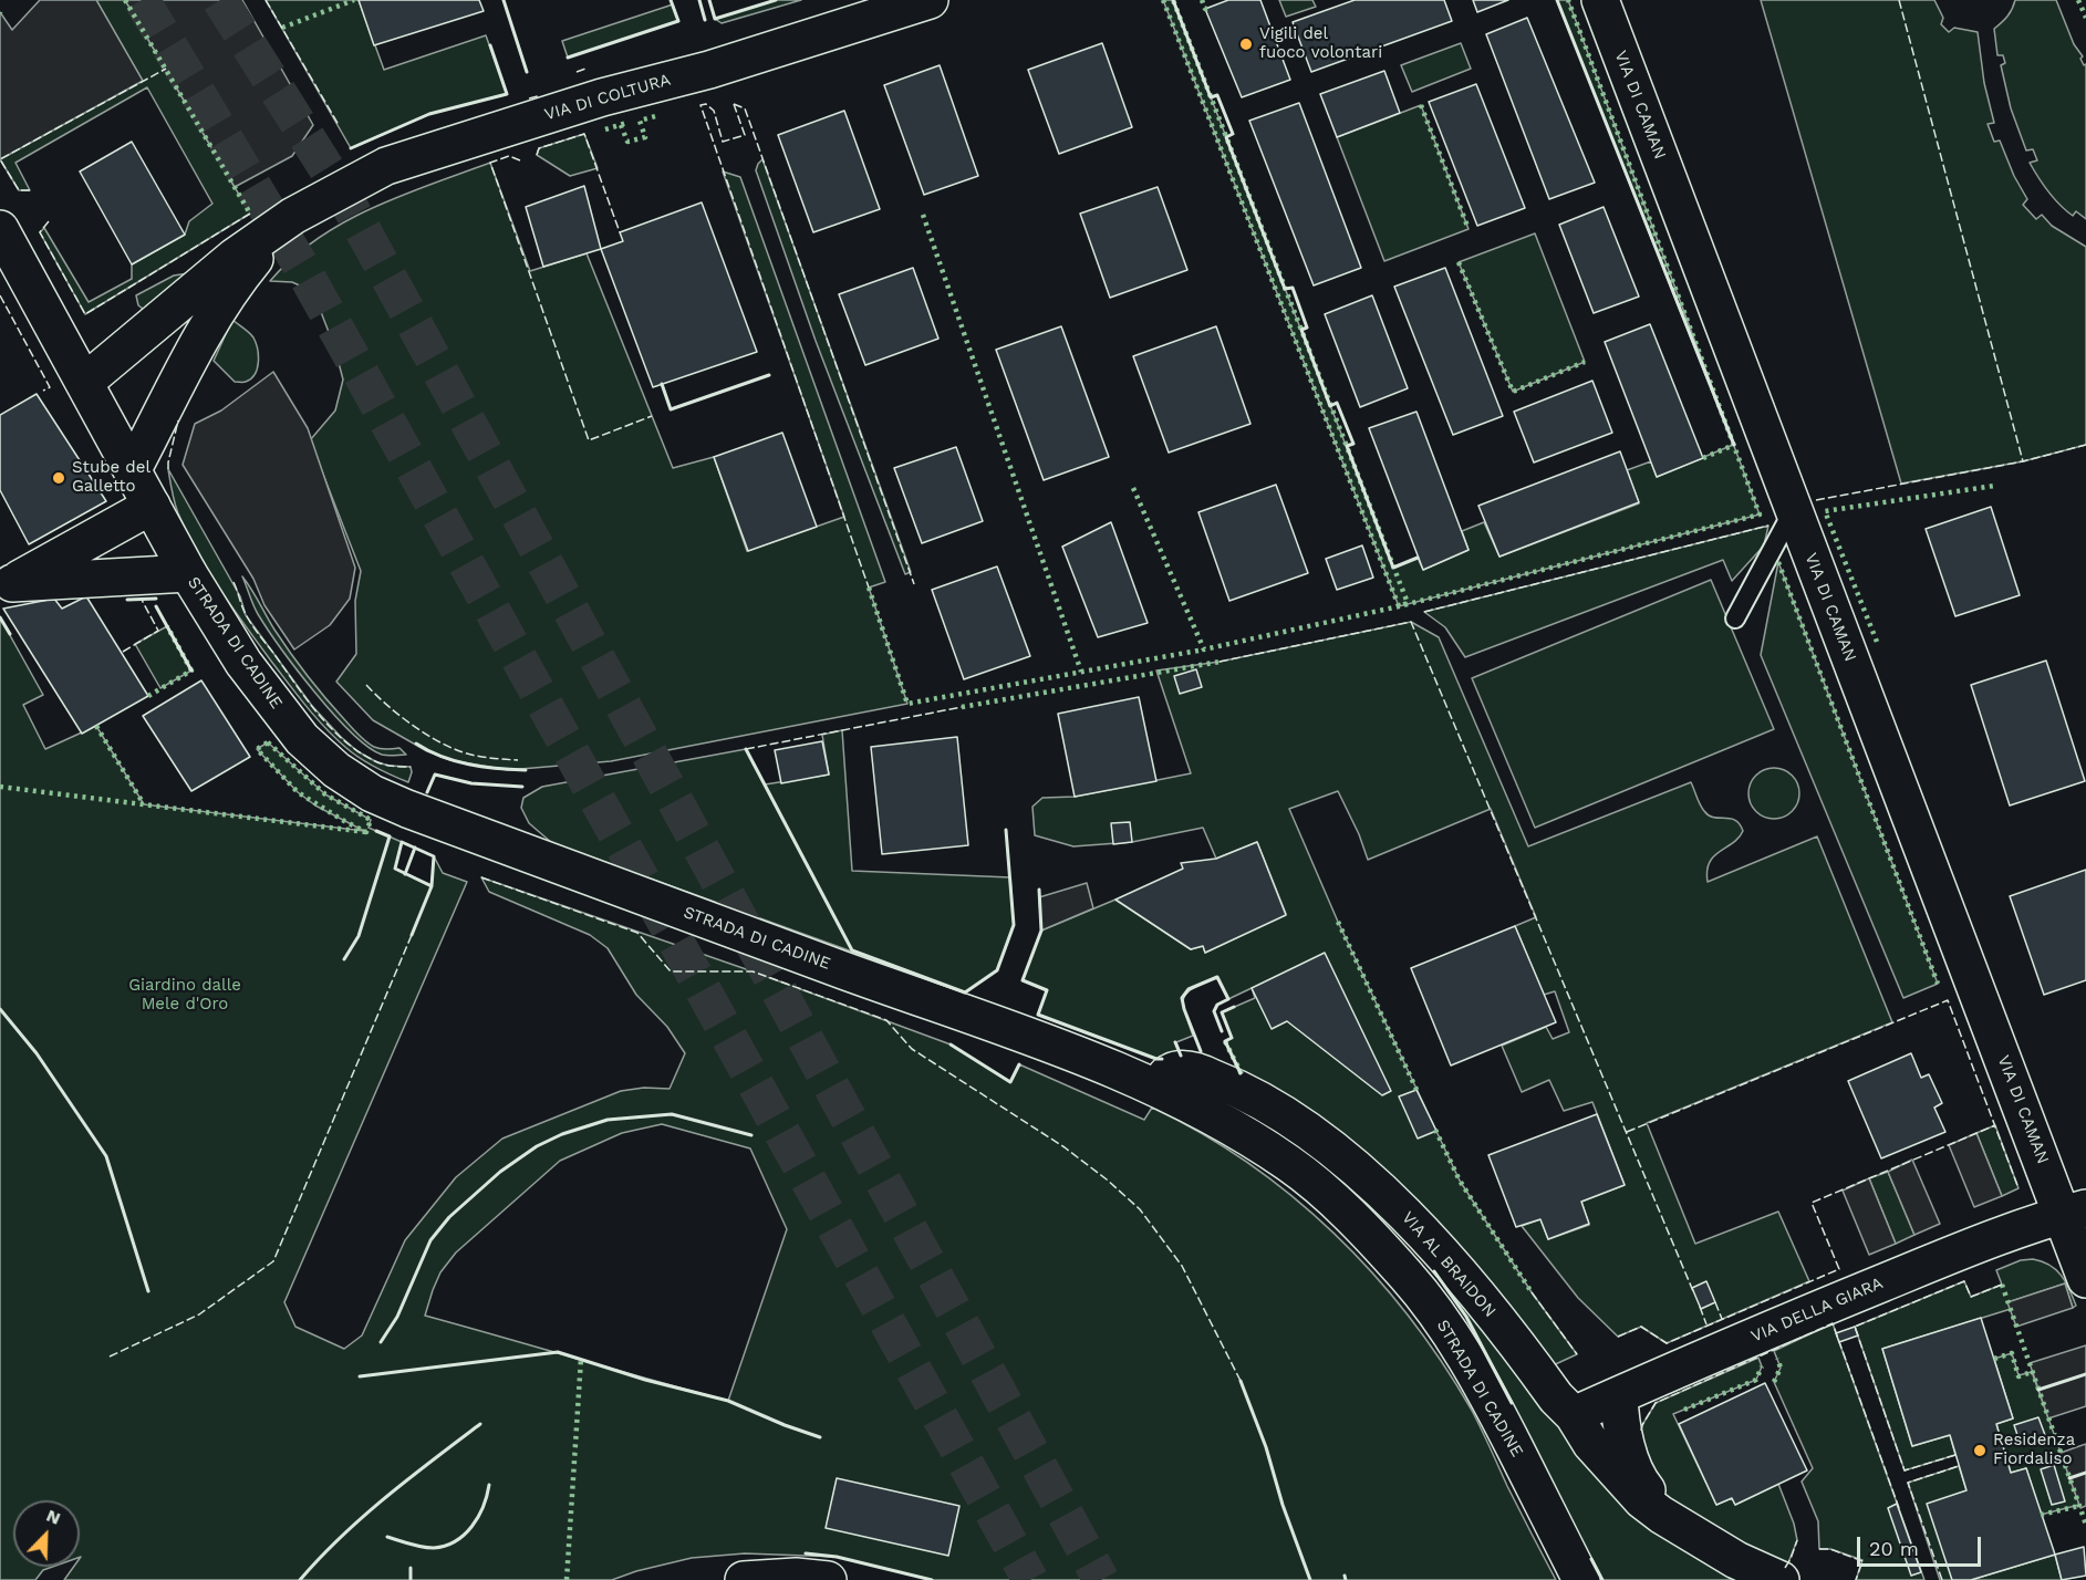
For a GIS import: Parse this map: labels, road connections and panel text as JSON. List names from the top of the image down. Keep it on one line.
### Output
{"streets":{"street":["VIA DI COLTURA","VIA DI CAMAN","STRADA DI CADINE","VIA AL BRAIDON","VIA DELLA GIARA"]},"crossings":[["VIA DI COLTURA","STRADA DI CADINE"],["VIA DI CAMAN","VIA DELLA GIARA"],["STRADA DI CADINE","VIA AL BRAIDON"],["VIA AL BRAIDON","VIA DELLA GIARA"]],"parks":["Giardino dalle Mele d'Oro"],"places":["Vigili del fuoco volontari","Stube del Galletto","Residenza Fiordaliso"],"scale_bar":"20 m","north":"top right"}
